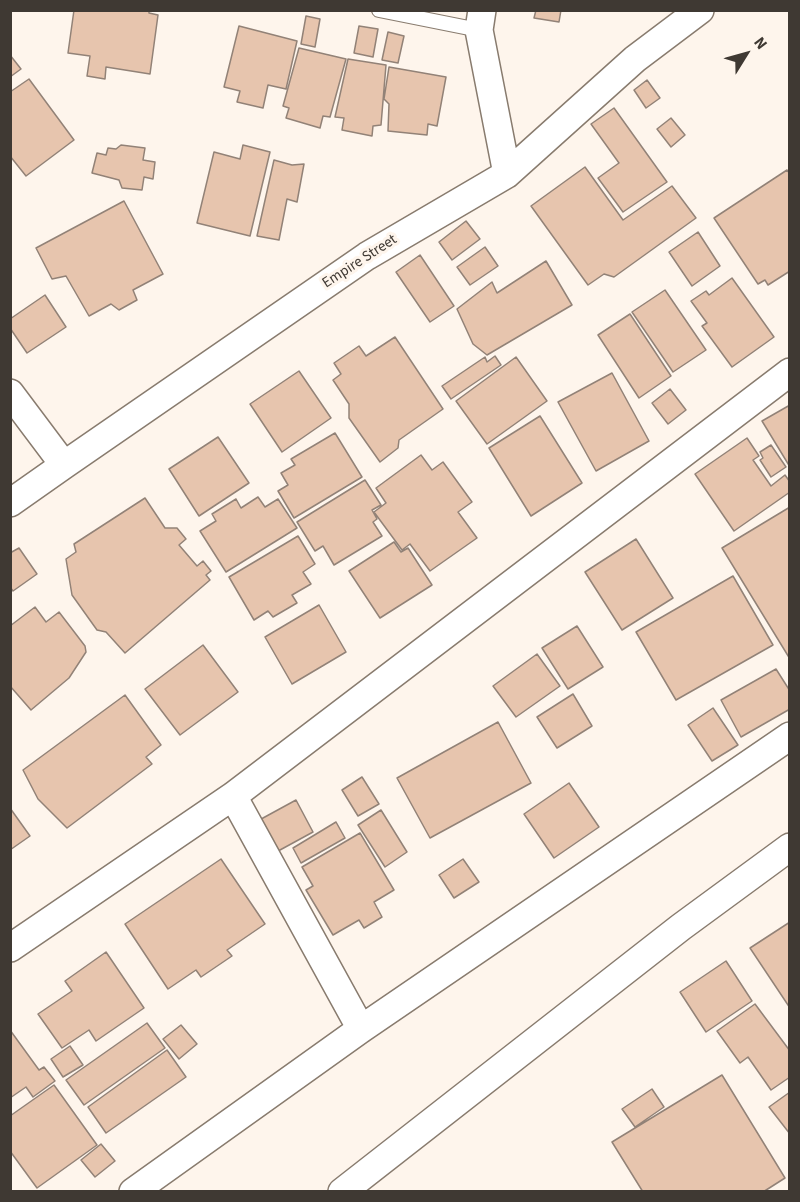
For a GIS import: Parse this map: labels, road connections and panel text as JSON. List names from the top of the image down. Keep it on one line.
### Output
{"streets":{"street":["Empire Street"]},"north":"top right"}
